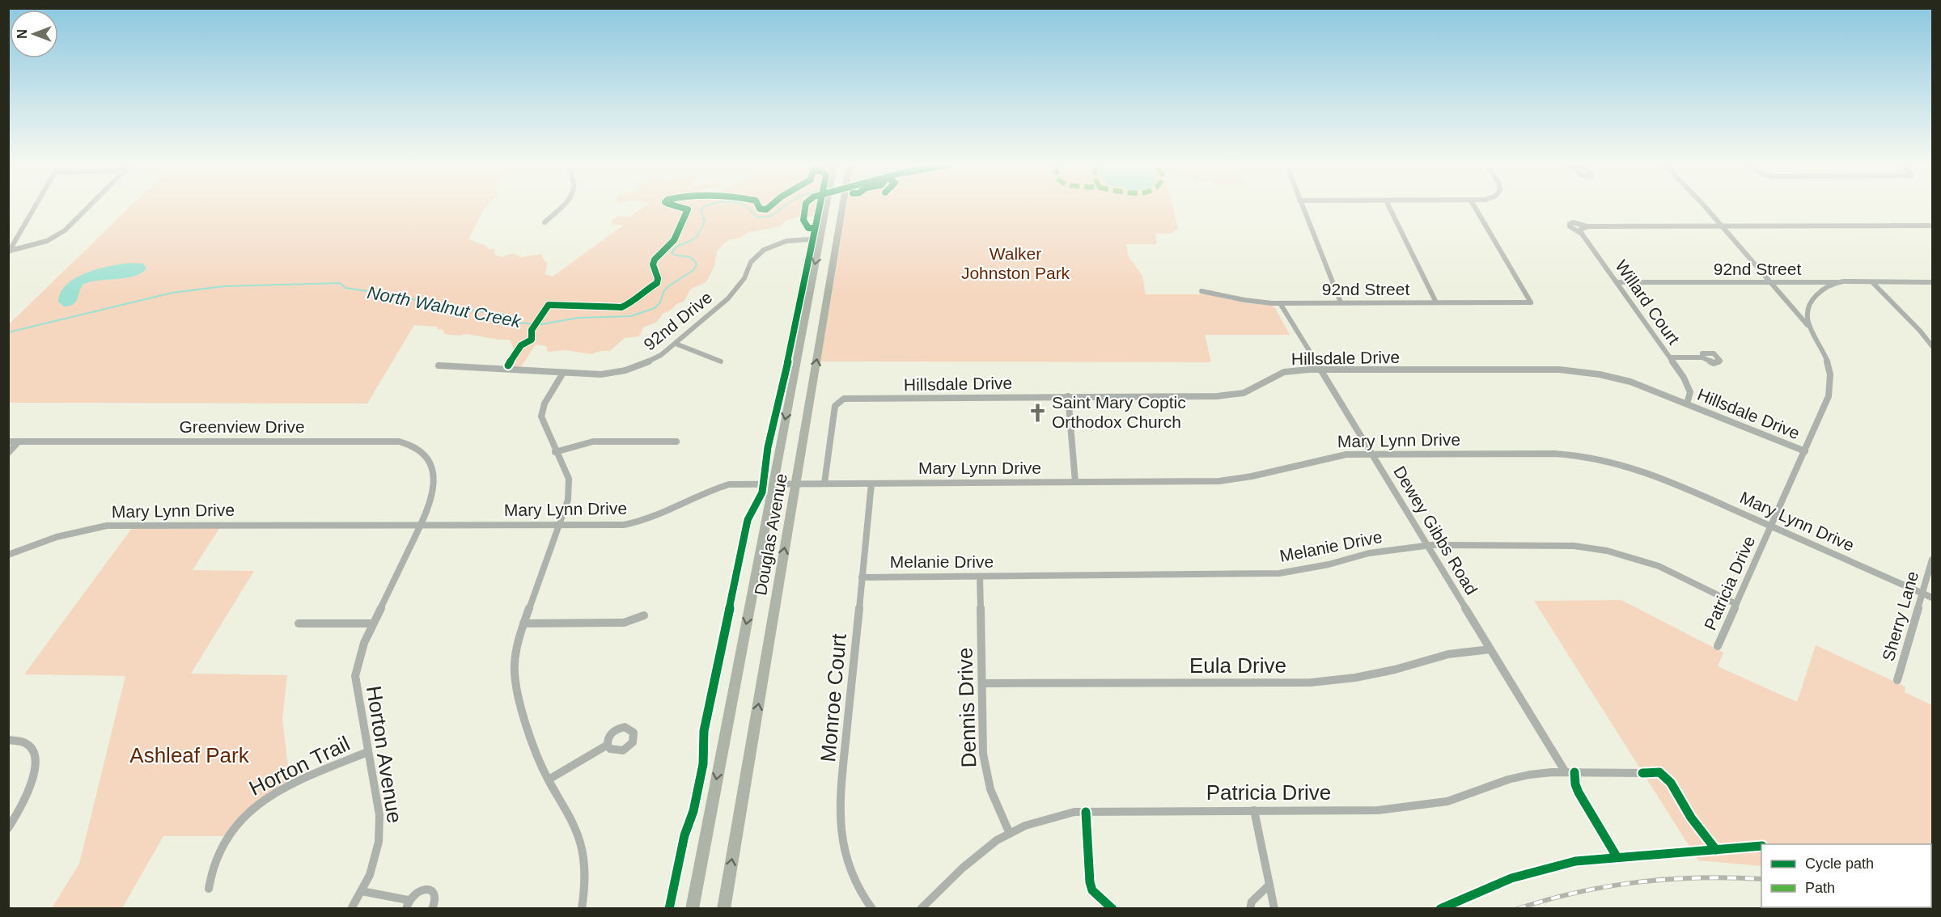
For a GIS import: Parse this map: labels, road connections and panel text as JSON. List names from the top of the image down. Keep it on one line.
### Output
{"streets":{"main road":["Douglas Avenue"],"street":["92nd Street","Willard Court","92nd Drive","Hillsdale Drive","Greenview Drive","Mary Lynn Drive","Dewey Gibbs Road","Melanie Drive","Patricia Drive","Sherry Lane","Eula Drive","Monroe Court","Dennis Drive","Horton Avenue","Horton Trail"]},"crossings":[["92nd Street","Willard Court"],["92nd Street","Dewey Gibbs Road"],["92nd Street","Patricia Drive"],["Willard Court","Hillsdale Drive"],["92nd Drive","Douglas Avenue"],["Hillsdale Drive","Mary Lynn Drive"],["Hillsdale Drive","Dewey Gibbs Road"],["Hillsdale Drive","Patricia Drive"],["Greenview Drive","Horton Avenue"],["Mary Lynn Drive","Dewey Gibbs Road"],["Mary Lynn Drive","Douglas Avenue"],["Mary Lynn Drive","Patricia Drive"],["Mary Lynn Drive","Sherry Lane"],["Mary Lynn Drive","Monroe Court"],["Mary Lynn Drive","Horton Avenue"],["Dewey Gibbs Road","Melanie Drive"],["Dewey Gibbs Road","Patricia Drive"],["Dewey Gibbs Road","Eula Drive"],["Melanie Drive","Patricia Drive"],["Melanie Drive","Monroe Court"],["Melanie Drive","Dennis Drive"],["Patricia Drive","Dennis Drive"],["Eula Drive","Dennis Drive"],["Horton Avenue","Horton Trail"]],"water":["North Walnut Creek"],"parks":["Walker Johnston Park","Ashleaf Park"],"places":{"church":["Saint Mary Coptic Orthodox Church"]},"legend":["Cycle path","Path"],"north":"left"}
